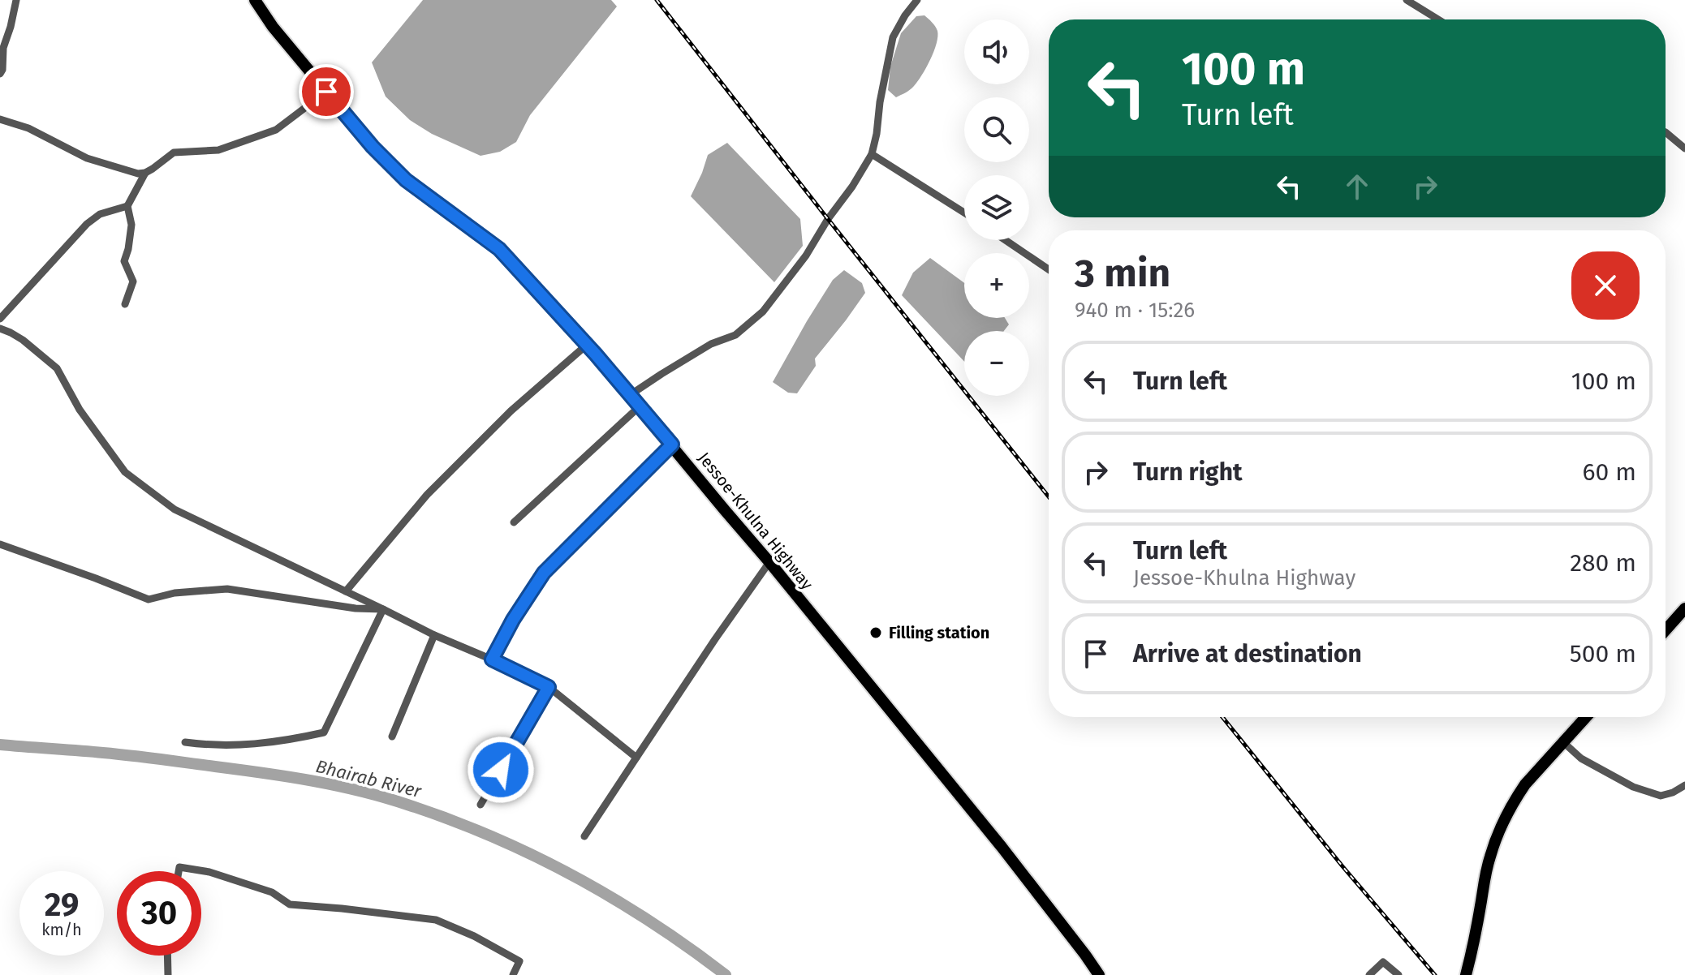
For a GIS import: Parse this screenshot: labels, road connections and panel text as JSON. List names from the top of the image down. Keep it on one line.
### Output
{"streets":{"main road":["Jessoe-Khulna Highway"]},"water":["Bhairab River"],"places":["Filling station"],"page":{"map_buttons":["+","−"],"turn":["100 m","Turn left"],"heading":["3 min","940 m · 15:26"],"list":[{"name":"Turn left","value":"100 m"},{"name":"Turn right","value":"60 m"},{"name":"Turn left","note":"Jessoe-Khulna Highway","value":"280 m"},{"name":"Arrive at destination","value":"500 m"}],"speed":"29 km/h","limit":"30"}}
